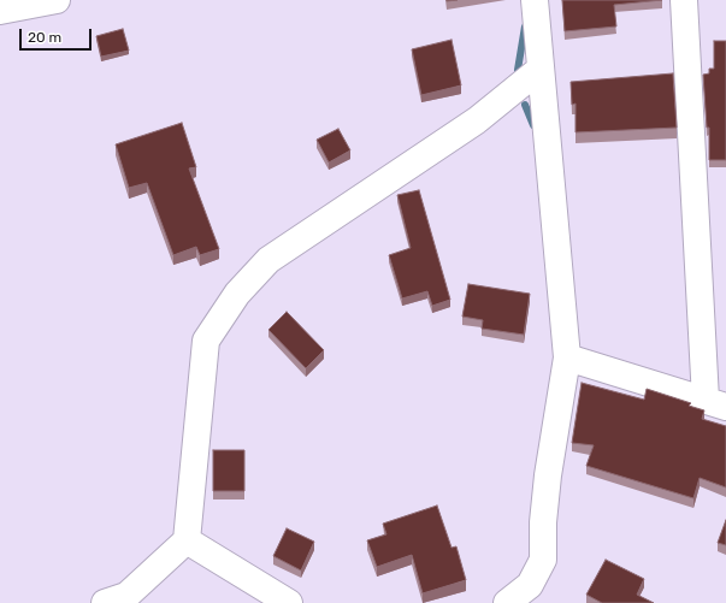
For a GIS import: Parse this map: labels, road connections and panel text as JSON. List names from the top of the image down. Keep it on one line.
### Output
{"scale_bar":"20 m"}
